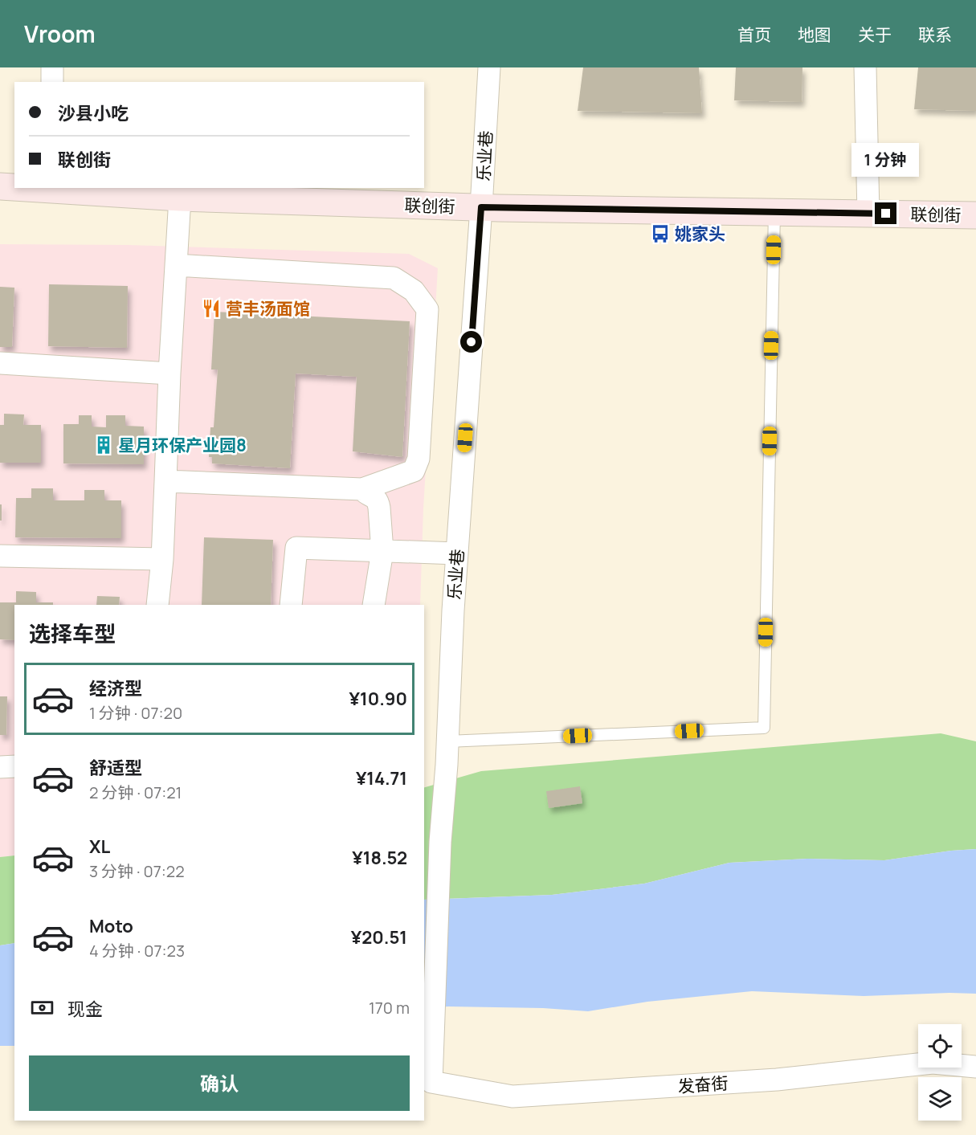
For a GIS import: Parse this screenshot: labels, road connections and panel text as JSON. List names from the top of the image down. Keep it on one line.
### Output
{"streets":{"street":["乐业巷","联创街","发奋街"]},"crossings":[["乐业巷","联创街"],["乐业巷","发奋街"]],"places":{"bus stop":["姚家头"],"restaurant":["营丰汤面馆"],"building":["星月环保产业园8"]},"page":{"header":"Vroom","nav":["首页","地图","关于","联系"],"banner":["沙县小吃","联创街"],"bubble":"1 分钟","heading":"选择车型","list":[{"name":"经济型","note":"1 分钟 · 07:20","value":"¥10.90"},{"name":"舒适型","note":"2 分钟 · 07:21","value":"¥14.71"},{"name":"XL","note":"3 分钟 · 07:22","value":"¥18.52"},{"name":"Moto","note":"4 分钟 · 07:23","value":"¥20.51"}],"pay":["现金","170 m"],"buttons":"确认"}}
